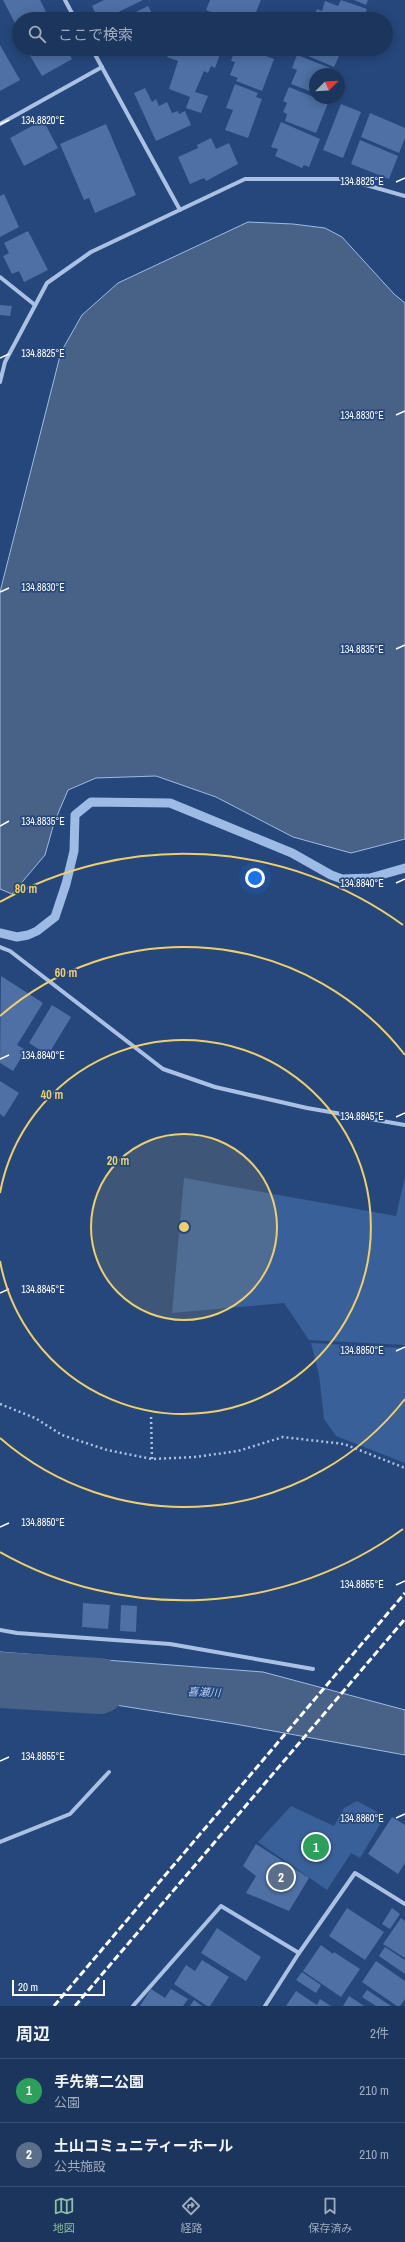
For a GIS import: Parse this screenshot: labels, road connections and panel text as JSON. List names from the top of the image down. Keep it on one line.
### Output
{"water":["喜瀬川"],"scale_bar":"20 m","north":"top right","page":{"search":"ここで検索","pins":["1","2"],"scale":"20 m","heading":["周辺","2件"],"list":[{"mark":"1","name":"手先第二公園","note":"公園","value":"210 m"},{"mark":"2","name":"土山コミュニティーホール","note":"公共施設","value":"210 m"}],"nav":["地図","経路","保存済み"]},"coordinates":["134.8820°E","134.8825°E","134.8830°E","134.8835°E","134.8840°E","134.8845°E","134.8850°E","134.8855°E","134.8860°E"],"rings":["80 m","60 m","40 m","20 m"]}
